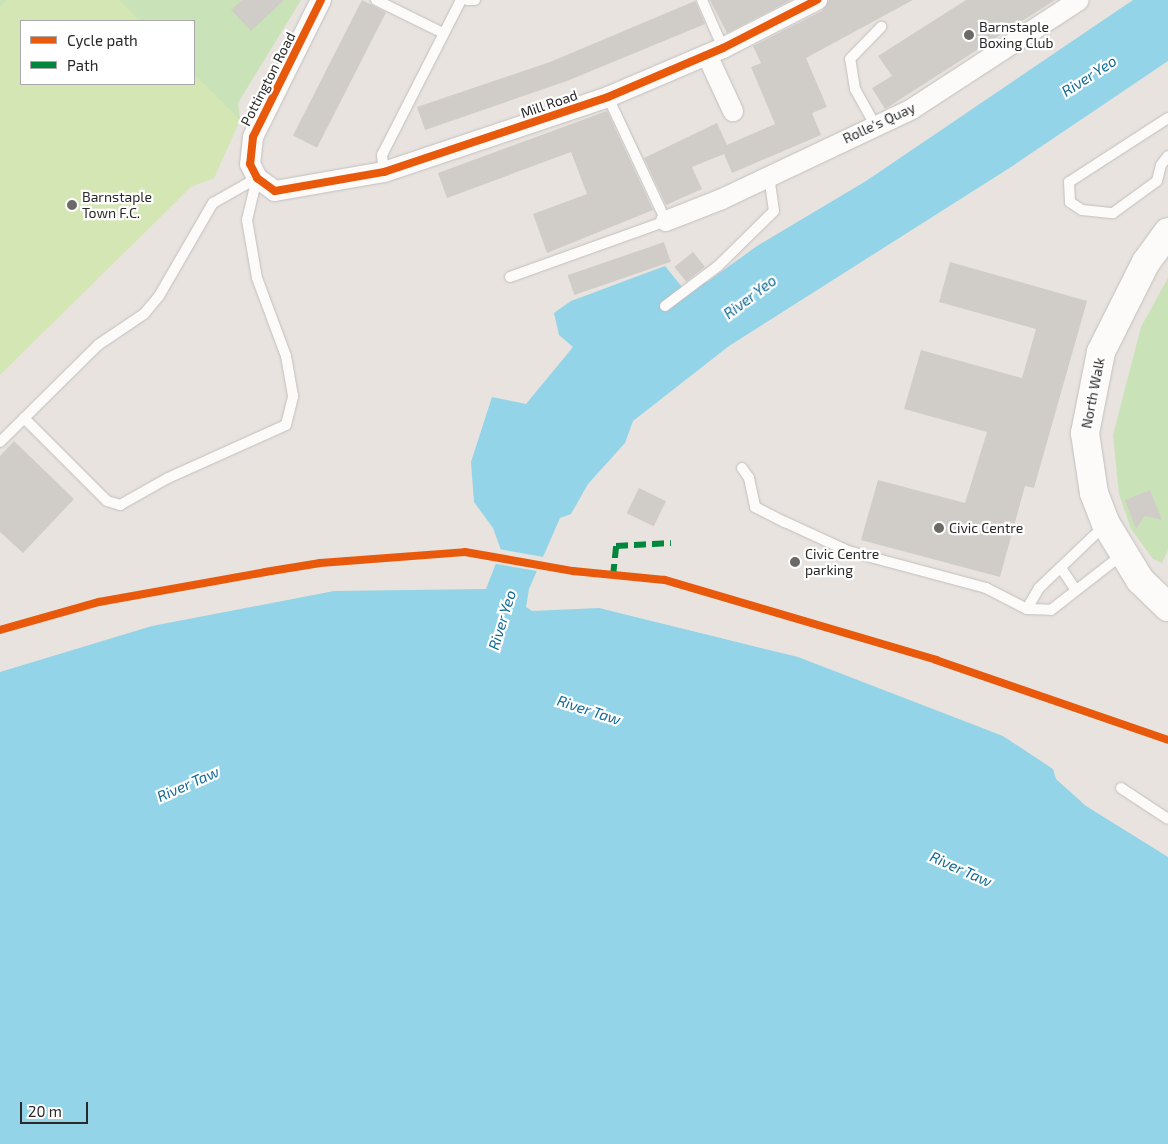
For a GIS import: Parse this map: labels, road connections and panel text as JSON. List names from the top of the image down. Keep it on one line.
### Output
{"streets":{"street":["Pottington Road","Mill Road","Rolle's Quay","North Walk"]},"crossings":[["Pottington Road","Mill Road"]],"water":["River Yeo","River Taw"],"places":["Barnstaple Boxing Club","Barnstaple Town F.C.","Civic Centre","Civic Centre parking"],"legend":["Cycle path","Path"],"scale_bar":"20 m"}
